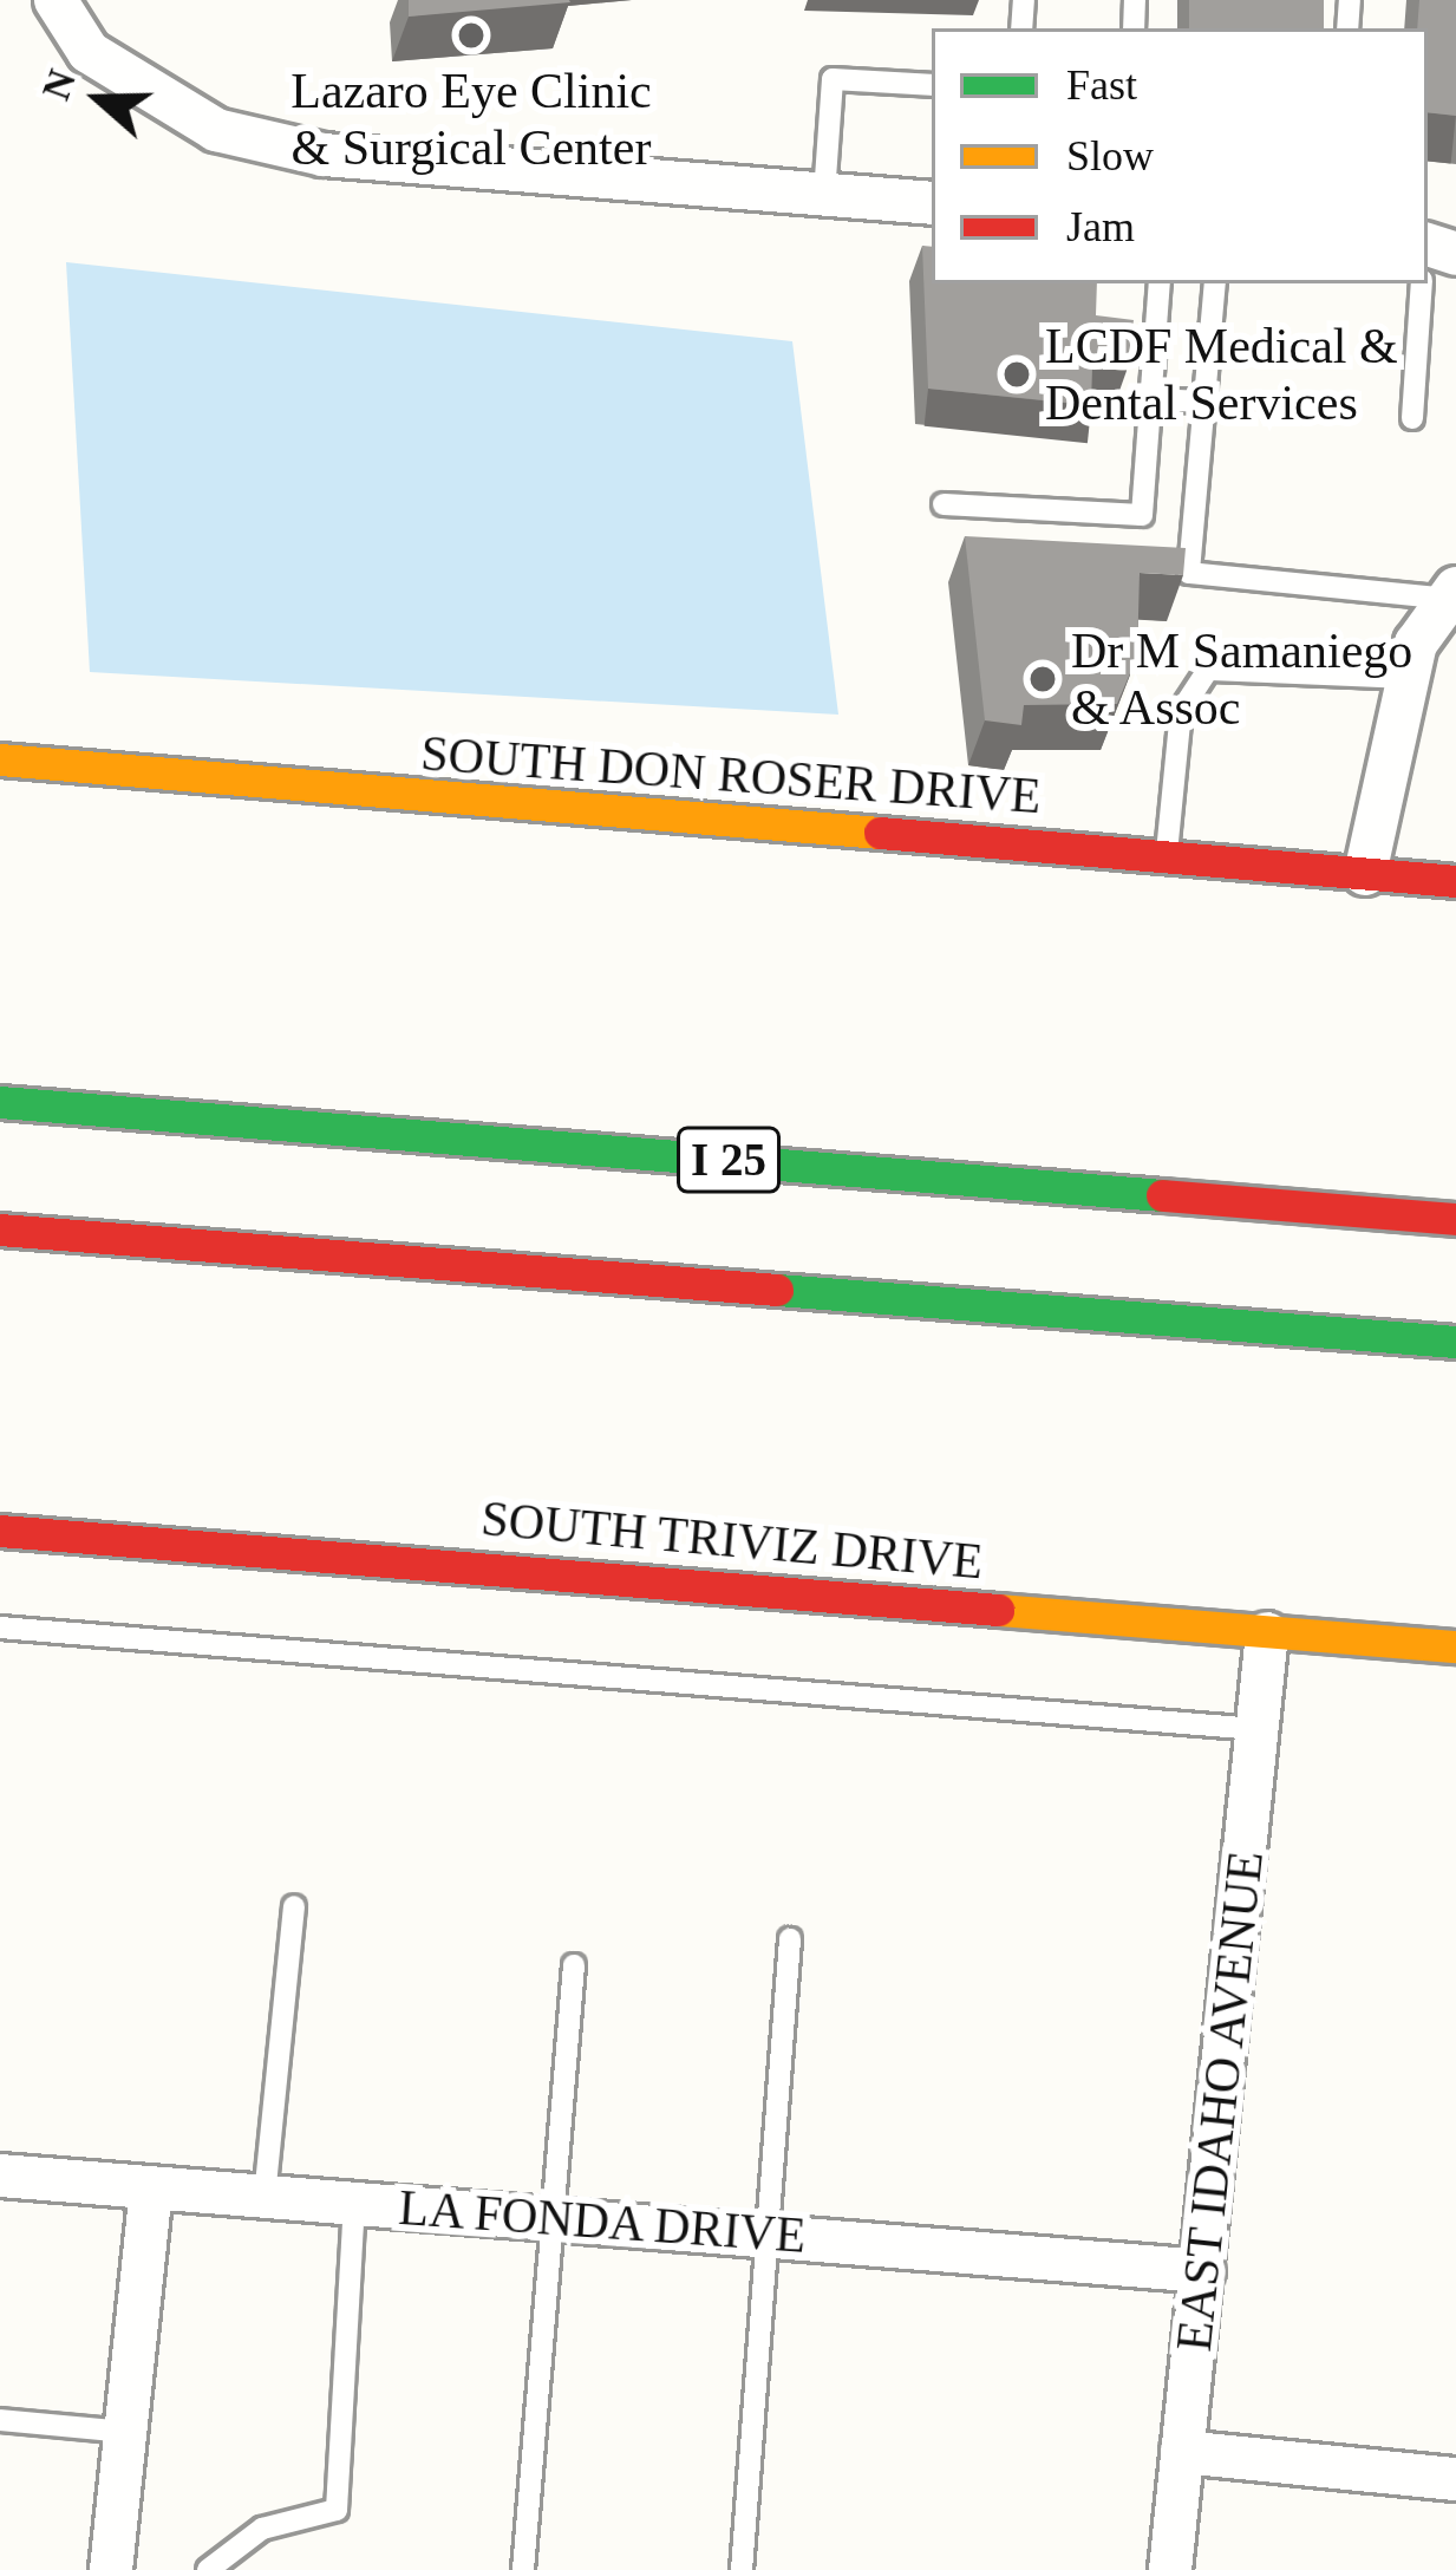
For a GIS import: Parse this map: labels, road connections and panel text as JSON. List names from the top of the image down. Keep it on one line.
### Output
{"streets":{"main road":["SOUTH DON ROSER DRIVE","I 25","SOUTH TRIVIZ DRIVE"],"street":["EAST IDAHO AVENUE","LA FONDA DRIVE"]},"crossings":[["SOUTH TRIVIZ DRIVE","EAST IDAHO AVENUE"],["EAST IDAHO AVENUE","LA FONDA DRIVE"]],"places":["Lazaro Eye Clinic & Surgical Center","LCDF Medical & Dental Services","Dr M Samaniego & Assoc"],"legend":["Fast","Slow","Jam"],"north":"left"}
